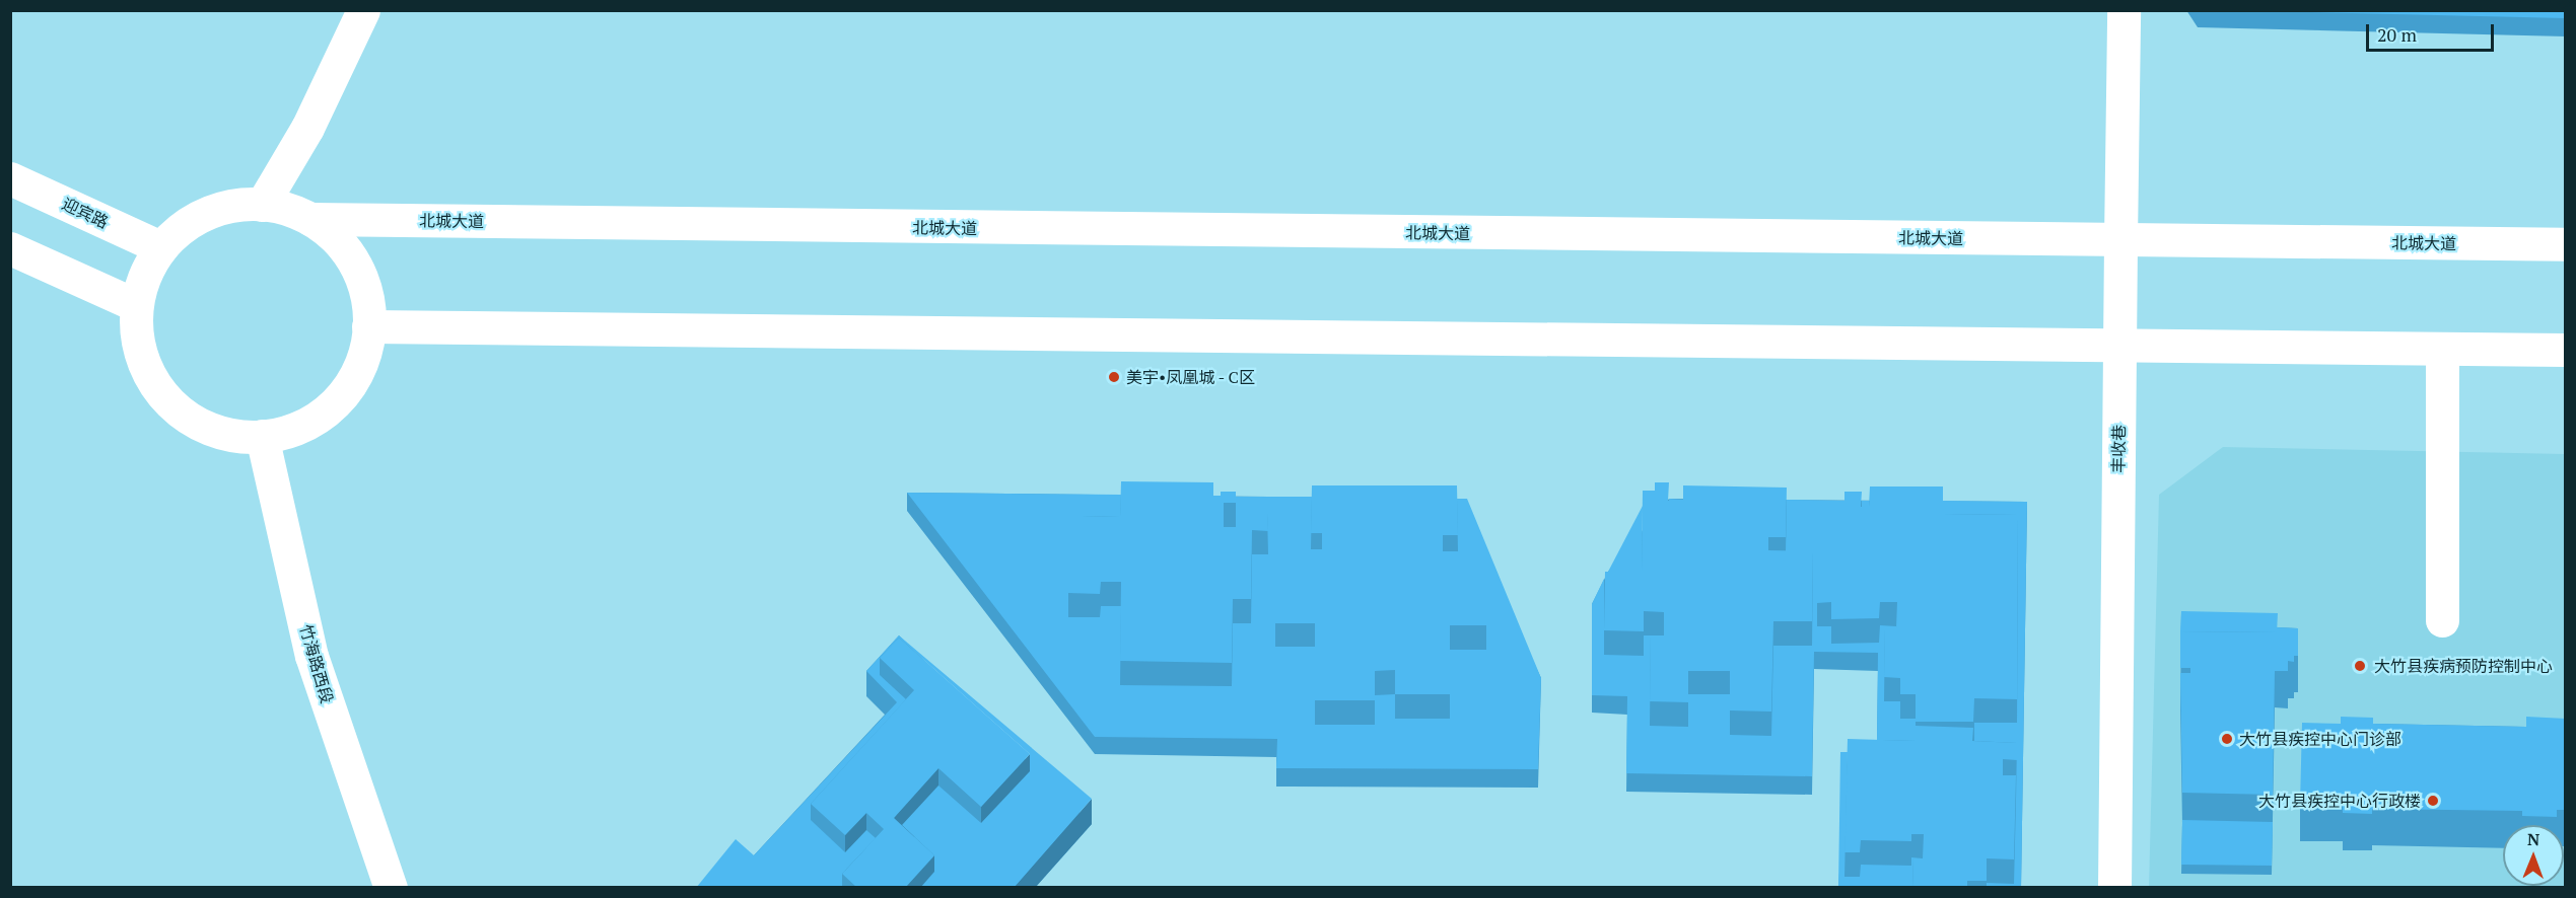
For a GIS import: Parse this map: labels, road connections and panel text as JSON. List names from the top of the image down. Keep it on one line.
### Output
{"streets":{"main road":["迎宾路","北城大道","丰收巷","竹海路西段"]},"crossings":[["北城大道","丰收巷"]],"places":["美宇•凤凰城 - C区","大竹县疾病预防控制中心","大竹县疾控中心门诊部","大竹县疾控中心行政楼"],"scale_bar":"20 m","north":"top"}
